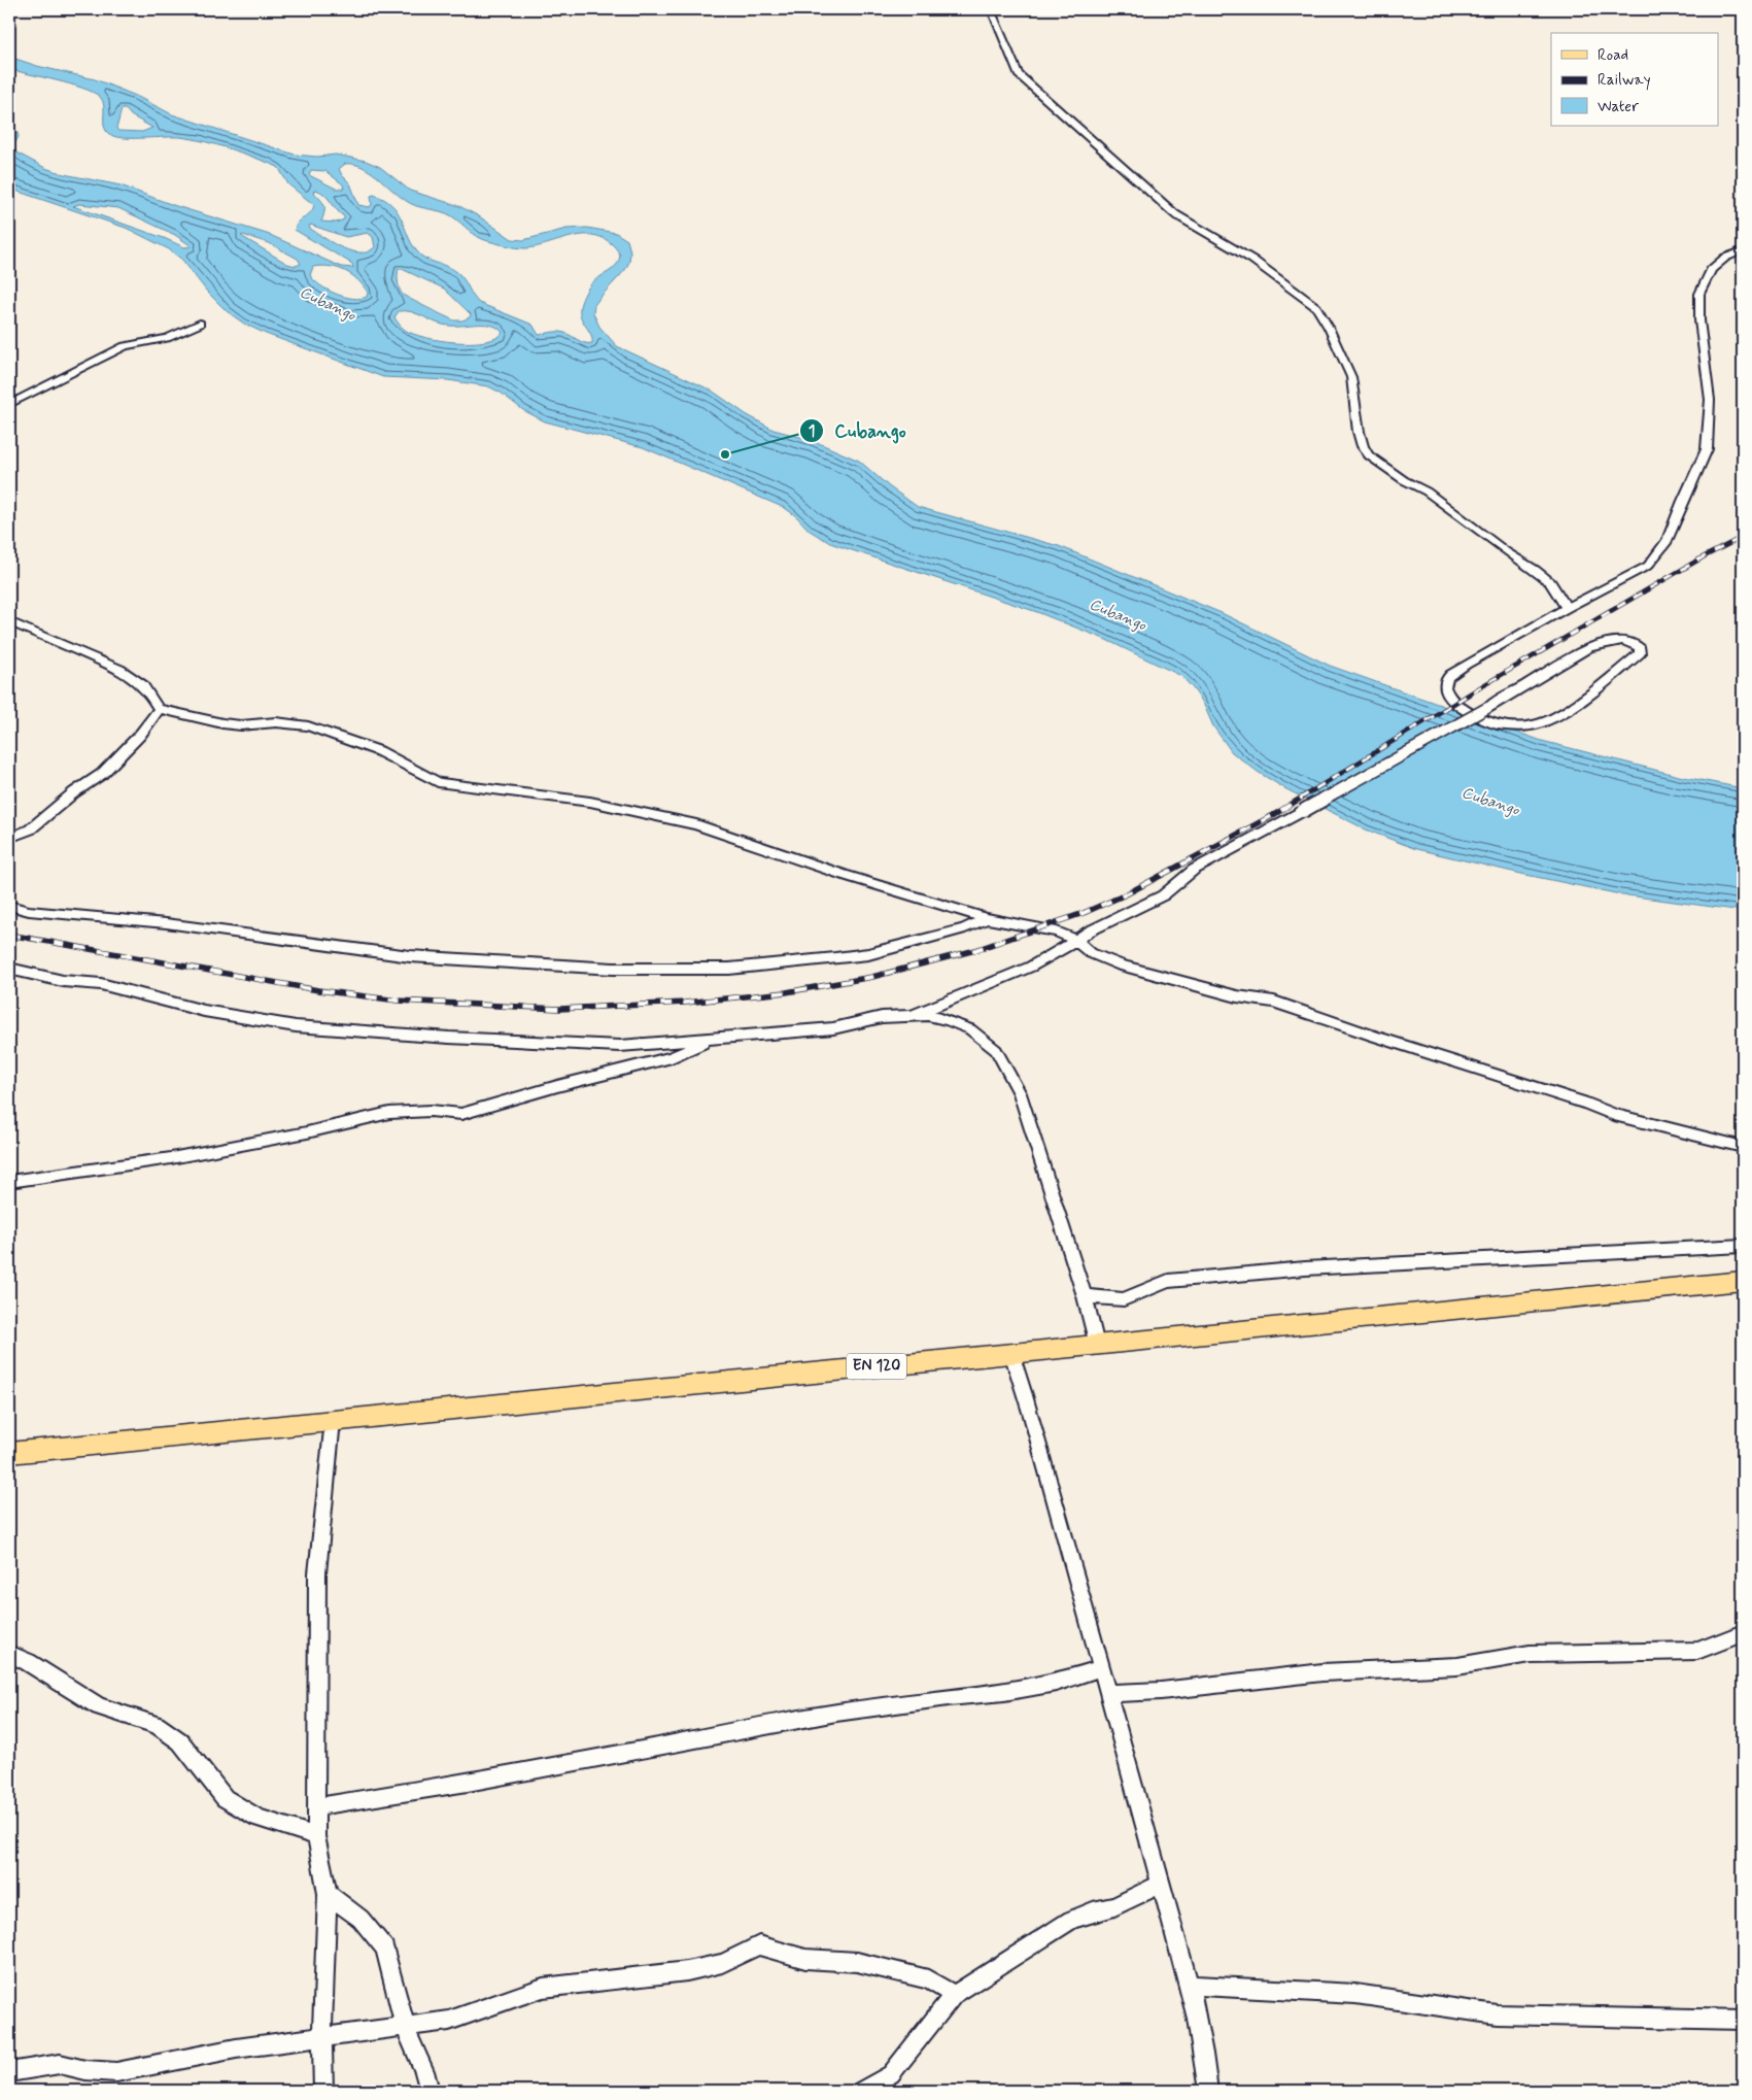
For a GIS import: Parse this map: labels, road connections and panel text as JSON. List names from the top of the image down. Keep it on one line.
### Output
{"streets":{"main road":["EN 120"]},"water":["Cubango"],"places":["Cubango"],"legend":["Road","Railway","Water"]}
